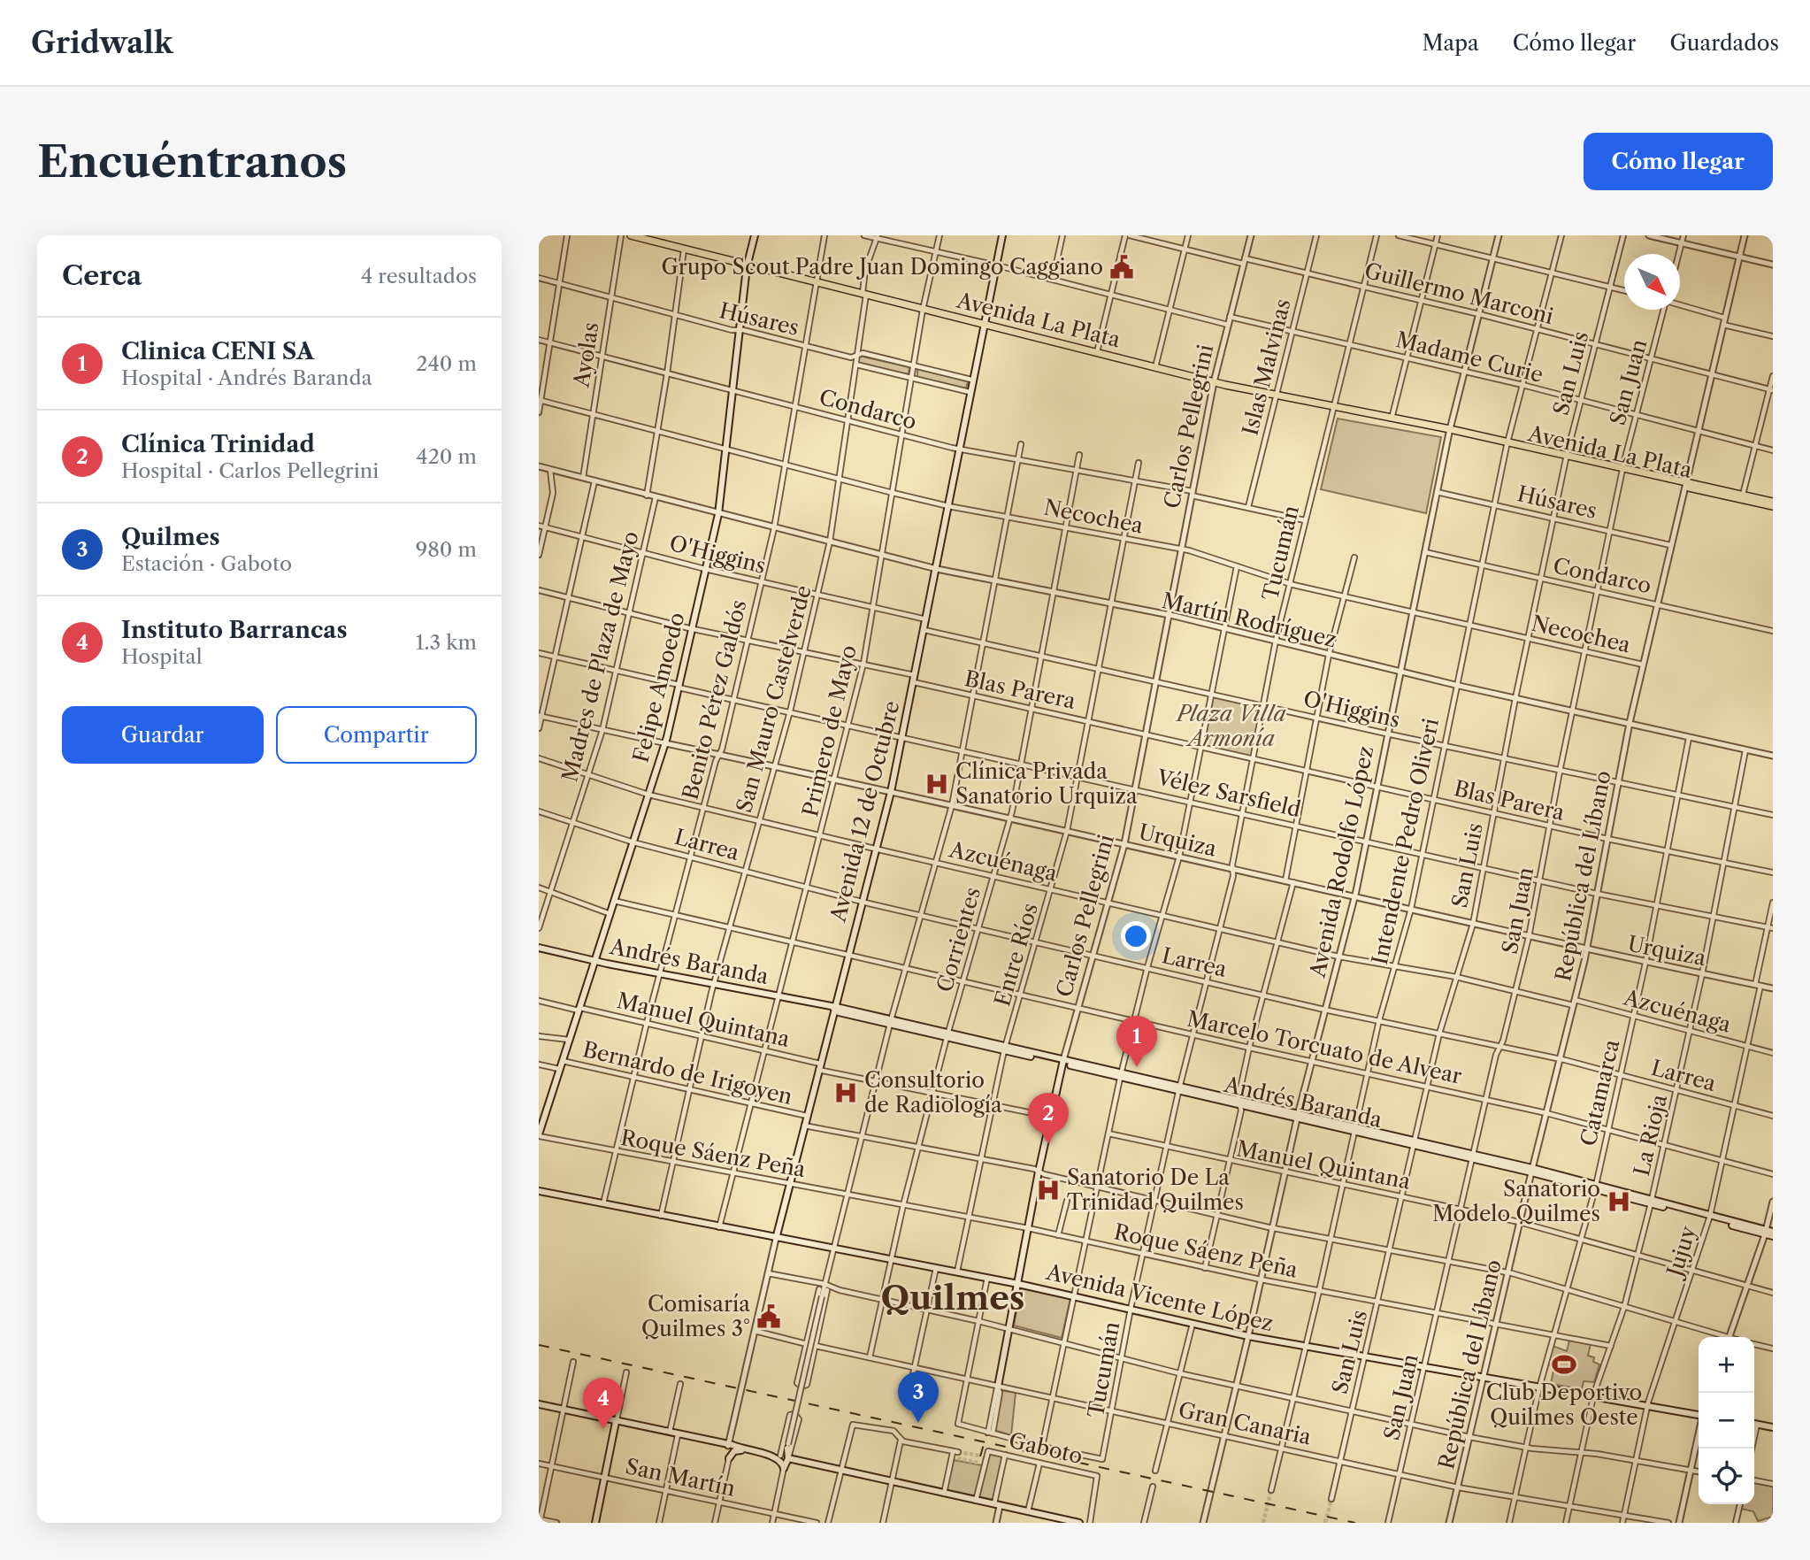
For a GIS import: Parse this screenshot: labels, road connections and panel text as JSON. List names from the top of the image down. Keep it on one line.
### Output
{"streets":{"main road":["Avenida La Plata","Carlos Pellegrini","Felipe Amoedo","Avenida 12 de Octubre","Andrés Baranda","Avenida Vicente López"],"street":["Guillermo Marconi","Húsares","Ayolas","Madame Curie","Islas Malvinas","San Luis","San Juan","Condarco","Necochea","Tucumán","O'Higgins","Martín Rodríguez","Madres de Plaza de Mayo","Blas Parera","San Mauro Castelverde","Benito Pérez Galdós","Primero de Mayo","Vélez Sarsfield","Urquiza","Intendente Pedro Oliveri","Larrea","Azcuénaga","Avenida Rodolfo López","República del Líbano","Corrientes","Entre Ríos","Manuel Quintana","Marcelo Torcuato de Alvear","Bernardo de Irigoyen","Catamarca","La Rioja","Roque Sáenz Peña","Jujuy","Gran Canaria","Gaboto","San Martín"]},"crossings":[["Guillermo Marconi","Islas Malvinas"],["Guillermo Marconi","San Luis"],["Guillermo Marconi","San Juan"],["Guillermo Marconi","Carlos Pellegrini"],["Guillermo Marconi","Tucumán"],["Guillermo Marconi","Intendente Pedro Oliveri"],["Guillermo Marconi","Avenida Rodolfo López"],["Guillermo Marconi","República del Líbano"],["Húsares","Ayolas"],["Húsares","San Luis"],["Húsares","San Juan"],["Húsares","Felipe Amoedo"],["Húsares","San Mauro Castelverde"],["Húsares","Benito Pérez Galdós"],["Húsares","Primero de Mayo"],["Húsares","Avenida 12 de Octubre"],["Húsares","Intendente Pedro Oliveri"],["Húsares","Avenida Rodolfo López"],["Húsares","República del Líbano"],["Avenida La Plata","Islas Malvinas"],["Avenida La Plata","San Luis"],["Avenida La Plata","San Juan"],["Avenida La Plata","Carlos Pellegrini"],["Avenida La Plata","Tucumán"],["Avenida La Plata","Felipe Amoedo"],["Avenida La Plata","San Mauro Castelverde"],["Avenida La Plata","Benito Pérez Galdós"],["Avenida La Plata","Primero de Mayo"],["Avenida La Plata","Avenida 12 de Octubre"],["Avenida La Plata","Intendente Pedro Oliveri"],["Avenida La Plata","Avenida Rodolfo López"],["Avenida La Plata","República del Líbano"],["Ayolas","Condarco"],["Ayolas","Necochea"],["Ayolas","Martín Rodríguez"],["Madame Curie","Islas Malvinas"],["Madame Curie","San Luis"],["Madame Curie","San Juan"],["Madame Curie","Carlos Pellegrini"],["Madame Curie","Tucumán"],["Madame Curie","Intendente Pedro Oliveri"],["Madame Curie","Avenida Rodolfo López"],["Madame Curie","República del Líbano"],["Islas Malvinas","Condarco"],["San Luis","Condarco"],["San Luis","Necochea"],["San Luis","O'Higgins"],["San Luis","Martín Rodríguez"],["San Luis","Blas Parera"],["San Luis","Vélez Sarsfield"],["San Luis","Urquiza"],["San Luis","Larrea"],["San Luis","Azcuénaga"],["San Luis","Andrés Baranda"],["San Luis","Manuel Quintana"],["San Luis","Marcelo Torcuato de Alvear"],["San Luis","Bernardo de Irigoyen"],["San Luis","Roque Sáenz Peña"],["San Luis","Avenida Vicente López"],["San Luis","Gran Canaria"],["San Juan","Condarco"],["San Juan","Necochea"],["San Juan","O'Higgins"],["San Juan","Martín Rodríguez"],["San Juan","Blas Parera"],["San Juan","Vélez Sarsfield"],["San Juan","Urquiza"],["San Juan","Larrea"],["San Juan","Azcuénaga"],["San Juan","Andrés Baranda"],["San Juan","Manuel Quintana"],["San Juan","Marcelo Torcuato de Alvear"],["San Juan","Bernardo de Irigoyen"],["San Juan","Roque Sáenz Peña"],["San Juan","Avenida Vicente López"],["San Juan","Gran Canaria"],["Condarco","Carlos Pellegrini"],["Condarco","Tucumán"],["Condarco","Felipe Amoedo"],["Condarco","San Mauro Castelverde"],["Condarco","Benito Pérez Galdós"],["Condarco","Primero de Mayo"],["Condarco","Avenida 12 de Octubre"],["Condarco","Intendente Pedro Oliveri"],["Condarco","Avenida Rodolfo López"],["Condarco","República del Líbano"],["Condarco","Corrientes"],["Condarco","Entre Ríos"],["Carlos Pellegrini","Necochea"],["Carlos Pellegrini","O'Higgins"],["Carlos Pellegrini","Martín Rodríguez"],["Carlos Pellegrini","Blas Parera"],["Carlos Pellegrini","Vélez Sarsfield"],["Carlos Pellegrini","Urquiza"],["Carlos Pellegrini","Larrea"],["Carlos Pellegrini","Azcuénaga"],["Carlos Pellegrini","Andrés Baranda"],["Carlos Pellegrini","Manuel Quintana"],["Carlos Pellegrini","Marcelo Torcuato de Alvear"],["Carlos Pellegrini","Bernardo de Irigoyen"],["Carlos Pellegrini","Roque Sáenz Peña"],["Carlos Pellegrini","Avenida Vicente López"],["Carlos Pellegrini","Gran Canaria"],["Necochea","Tucumán"],["Necochea","Felipe Amoedo"],["Necochea","San Mauro Castelverde"],["Necochea","Benito Pérez Galdós"],["Necochea","Primero de Mayo"],["Necochea","Avenida 12 de Octubre"],["Necochea","Intendente Pedro Oliveri"],["Necochea","Avenida Rodolfo López"],["Necochea","República del Líbano"],["Necochea","Corrientes"],["Necochea","Entre Ríos"],["Tucumán","O'Higgins"],["Tucumán","Martín Rodríguez"],["Tucumán","Blas Parera"],["Tucumán","Vélez Sarsfield"],["Tucumán","Urquiza"],["Tucumán","Larrea"],["Tucumán","Azcuénaga"],["Tucumán","Andrés Baranda"],["Tucumán","Manuel Quintana"],["Tucumán","Marcelo Torcuato de Alvear"],["Tucumán","Bernardo de Irigoyen"],["Tucumán","Roque Sáenz Peña"],["Tucumán","Avenida Vicente López"],["Tucumán","Gran Canaria"],["O'Higgins","Madres de Plaza de Mayo"],["O'Higgins","Felipe Amoedo"],["O'Higgins","San Mauro Castelverde"],["O'Higgins","Benito Pérez Galdós"],["O'Higgins","Primero de Mayo"],["O'Higgins","Avenida 12 de Octubre"],["O'Higgins","Intendente Pedro Oliveri"],["O'Higgins","Avenida Rodolfo López"],["O'Higgins","República del Líbano"],["O'Higgins","Corrientes"],["O'Higgins","Entre Ríos"],["O'Higgins","Catamarca"],["O'Higgins","La Rioja"],["Martín Rodríguez","Madres de Plaza de Mayo"],["Martín Rodríguez","Felipe Amoedo"],["Martín Rodríguez","San Mauro Castelverde"],["Martín Rodríguez","Benito Pérez Galdós"],["Martín Rodríguez","Primero de Mayo"],["Martín Rodríguez","Avenida 12 de Octubre"],["Martín Rodríguez","Intendente Pedro Oliveri"],["Martín Rodríguez","Avenida Rodolfo López"],["Martín Rodríguez","República del Líbano"],["Martín Rodríguez","Corrientes"],["Martín Rodríguez","Entre Ríos"],["Martín Rodríguez","Catamarca"],["Martín Rodríguez","La Rioja"],["Madres de Plaza de Mayo","Vélez Sarsfield"],["Madres de Plaza de Mayo","Urquiza"],["Madres de Plaza de Mayo","Larrea"],["Madres de Plaza de Mayo","Azcuénaga"],["Felipe Amoedo","Vélez Sarsfield"],["Felipe Amoedo","Urquiza"],["Felipe Amoedo","Larrea"],["Felipe Amoedo","Azcuénaga"],["Felipe Amoedo","Andrés Baranda"],["Felipe Amoedo","Manuel Quintana"],["Felipe Amoedo","Marcelo Torcuato de Alvear"],["Felipe Amoedo","Bernardo de Irigoyen"],["Felipe Amoedo","Roque Sáenz Peña"],["Blas Parera","Avenida 12 de Octubre"],["Blas Parera","Intendente Pedro Oliveri"],["Blas Parera","Avenida Rodolfo López"],["Blas Parera","República del Líbano"],["Blas Parera","Corrientes"],["Blas Parera","Entre Ríos"],["Blas Parera","Catamarca"],["Blas Parera","La Rioja"],["San Mauro Castelverde","Vélez Sarsfield"],["San Mauro Castelverde","Urquiza"],["San Mauro Castelverde","Larrea"],["San Mauro Castelverde","Azcuénaga"],["San Mauro Castelverde","Andrés Baranda"],["San Mauro Castelverde","Manuel Quintana"],["San Mauro Castelverde","Marcelo Torcuato de Alvear"],["San Mauro Castelverde","Bernardo de Irigoyen"],["San Mauro Castelverde","Roque Sáenz Peña"],["San Mauro Castelverde","Avenida Vicente López"],["Benito Pérez Galdós","Vélez Sarsfield"],["Benito Pérez Galdós","Urquiza"],["Benito Pérez Galdós","Larrea"],["Benito Pérez Galdós","Azcuénaga"],["Benito Pérez Galdós","Andrés Baranda"],["Benito Pérez Galdós","Manuel Quintana"],["Benito Pérez Galdós","Marcelo Torcuato de Alvear"],["Benito Pérez Galdós","Bernardo de Irigoyen"],["Benito Pérez Galdós","Roque Sáenz Peña"],["Benito Pérez Galdós","Avenida Vicente López"],["Primero de Mayo","Vélez Sarsfield"],["Primero de Mayo","Urquiza"],["Primero de Mayo","Larrea"],["Primero de Mayo","Azcuénaga"],["Primero de Mayo","Andrés Baranda"],["Primero de Mayo","Manuel Quintana"],["Primero de Mayo","Marcelo Torcuato de Alvear"],["Primero de Mayo","Bernardo de Irigoyen"],["Primero de Mayo","Roque Sáenz Peña"],["Primero de Mayo","Avenida Vicente López"],["Vélez Sarsfield","Avenida 12 de Octubre"],["Vélez Sarsfield","Intendente Pedro Oliveri"],["Vélez Sarsfield","Avenida Rodolfo López"],["Vélez Sarsfield","República del Líbano"],["Vélez Sarsfield","Corrientes"],["Vélez Sarsfield","Entre Ríos"],["Vélez Sarsfield","Catamarca"],["Vélez Sarsfield","La Rioja"],["Vélez Sarsfield","Jujuy"],["Avenida 12 de Octubre","Urquiza"],["Avenida 12 de Octubre","Larrea"],["Avenida 12 de Octubre","Azcuénaga"],["Avenida 12 de Octubre","Andrés Baranda"],["Avenida 12 de Octubre","Manuel Quintana"],["Avenida 12 de Octubre","Marcelo Torcuato de Alvear"],["Avenida 12 de Octubre","Bernardo de Irigoyen"],["Avenida 12 de Octubre","Roque Sáenz Peña"],["Avenida 12 de Octubre","Avenida Vicente López"],["Urquiza","Intendente Pedro Oliveri"],["Urquiza","Avenida Rodolfo López"],["Urquiza","República del Líbano"],["Urquiza","Corrientes"],["Urquiza","Entre Ríos"],["Urquiza","Catamarca"],["Urquiza","La Rioja"],["Urquiza","Jujuy"],["Intendente Pedro Oliveri","Larrea"],["Intendente Pedro Oliveri","Azcuénaga"],["Intendente Pedro Oliveri","Andrés Baranda"],["Intendente Pedro Oliveri","Manuel Quintana"],["Intendente Pedro Oliveri","Marcelo Torcuato de Alvear"],["Intendente Pedro Oliveri","Bernardo de Irigoyen"],["Intendente Pedro Oliveri","Roque Sáenz Peña"],["Intendente Pedro Oliveri","Avenida Vicente López"],["Intendente Pedro Oliveri","Gran Canaria"],["Larrea","Avenida Rodolfo López"],["Larrea","República del Líbano"],["Larrea","Corrientes"],["Larrea","Entre Ríos"],["Larrea","Catamarca"],["Larrea","La Rioja"],["Larrea","Jujuy"],["Azcuénaga","Avenida Rodolfo López"],["Azcuénaga","República del Líbano"],["Azcuénaga","Corrientes"],["Azcuénaga","Entre Ríos"],["Azcuénaga","Catamarca"],["Azcuénaga","La Rioja"],["Azcuénaga","Jujuy"],["Avenida Rodolfo López","Andrés Baranda"],["Avenida Rodolfo López","Manuel Quintana"],["Avenida Rodolfo López","Marcelo Torcuato de Alvear"],["Avenida Rodolfo López","Bernardo de Irigoyen"],["Avenida Rodolfo López","Roque Sáenz Peña"],["Avenida Rodolfo López","Avenida Vicente López"],["Avenida Rodolfo López","Gran Canaria"],["República del Líbano","Andrés Baranda"],["República del Líbano","Manuel Quintana"],["República del Líbano","Marcelo Torcuato de Alvear"],["República del Líbano","Bernardo de Irigoyen"],["República del Líbano","Roque Sáenz Peña"],["República del Líbano","Avenida Vicente López"],["República del Líbano","Gran Canaria"],["Corrientes","Andrés Baranda"],["Corrientes","Manuel Quintana"],["Corrientes","Marcelo Torcuato de Alvear"],["Corrientes","Bernardo de Irigoyen"],["Corrientes","Roque Sáenz Peña"],["Corrientes","Avenida Vicente López"],["Corrientes","Gran Canaria"],["Entre Ríos","Andrés Baranda"],["Entre Ríos","Manuel Quintana"],["Entre Ríos","Marcelo Torcuato de Alvear"],["Entre Ríos","Bernardo de Irigoyen"],["Entre Ríos","Roque Sáenz Peña"],["Entre Ríos","Avenida Vicente López"],["Andrés Baranda","Catamarca"],["Andrés Baranda","La Rioja"],["Andrés Baranda","Jujuy"],["Manuel Quintana","Catamarca"],["Manuel Quintana","La Rioja"],["Manuel Quintana","Jujuy"],["Marcelo Torcuato de Alvear","Catamarca"],["Marcelo Torcuato de Alvear","La Rioja"],["Marcelo Torcuato de Alvear","Jujuy"],["Bernardo de Irigoyen","Catamarca"],["Bernardo de Irigoyen","La Rioja"],["Bernardo de Irigoyen","Jujuy"],["Catamarca","Roque Sáenz Peña"],["Catamarca","Avenida Vicente López"],["Catamarca","Gran Canaria"],["La Rioja","Roque Sáenz Peña"],["La Rioja","Avenida Vicente López"],["La Rioja","Gran Canaria"],["Jujuy","Avenida Vicente López"],["Jujuy","Gran Canaria"]],"districts":["Quilmes"],"parks":["Plaza Villa Armonía"],"places":{"public building":["Grupo Scout Padre Juan Domingo Caggiano","Comisaría Quilmes 3°"],"hospital":["Clínica Privada Sanatorio Urquiza","Consultorio de Radiología","Sanatorio De La Trinidad Quilmes","Sanatorio Modelo Quilmes"],"sports":["Club Deportivo Quilmes Oeste"]},"north":"bottom right","page":{"header":"Gridwalk","nav":["Mapa","Cómo llegar","Guardados"],"buttons":["Cómo llegar",["Guardar","Compartir"]],"title":"Encuéntranos","heading":["Cerca","4 resultados"],"list":[{"mark":"1","name":"Clinica CENI SA","note":"Hospital · Andrés Baranda","value":"240 m"},{"mark":"2","name":"Clínica Trinidad","note":"Hospital · Carlos Pellegrini","value":"420 m"},{"mark":"3","name":"Quilmes","note":"Estación · Gaboto","value":"980 m"},{"mark":"4","name":"Instituto Barrancas","note":"Hospital","value":"1.3 km"}],"pins":["1","2","3","4"],"map_buttons":["+","−"]}}
